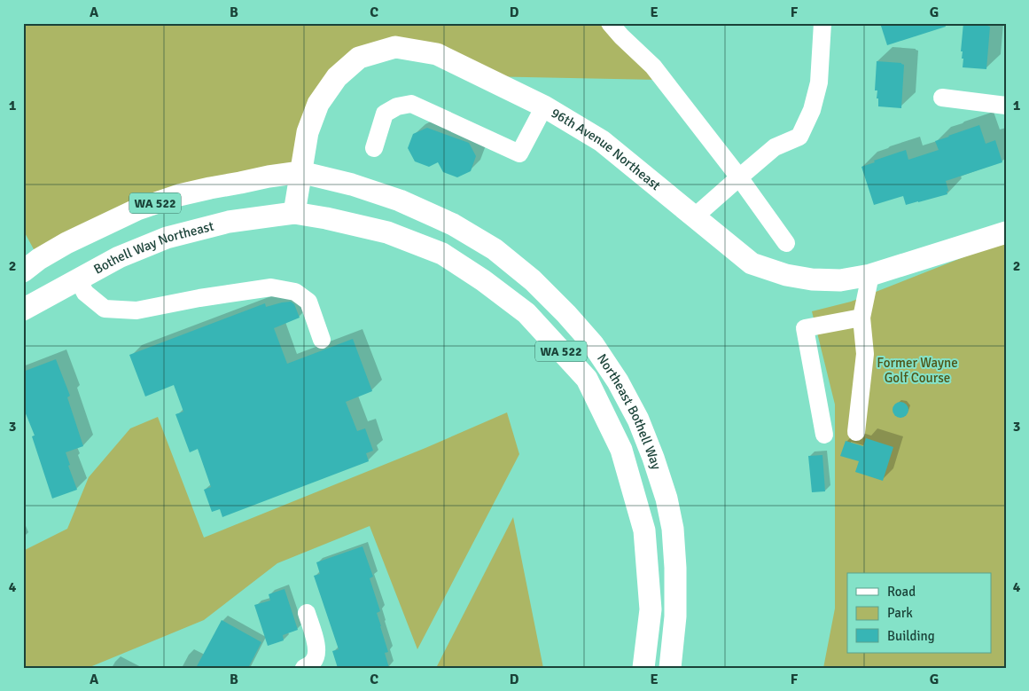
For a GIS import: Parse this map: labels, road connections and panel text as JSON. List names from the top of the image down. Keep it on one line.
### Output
{"streets":{"main road":["96th Avenue Northeast","WA 522","Bothell Way Northeast","Northeast Bothell Way"]},"crossings":[["96th Avenue Northeast","WA 522"],["96th Avenue Northeast","Bothell Way Northeast"],["96th Avenue Northeast","Northeast Bothell Way"],["WA 522","Northeast Bothell Way"],["Bothell Way Northeast","Northeast Bothell Way"]],"parks":["Former Wayne Golf Course"],"legend":["Road","Park","Building"],"grid":{"columns":["A","B","C","D","E","F","G"],"rows":["1","2","3","4"]}}
